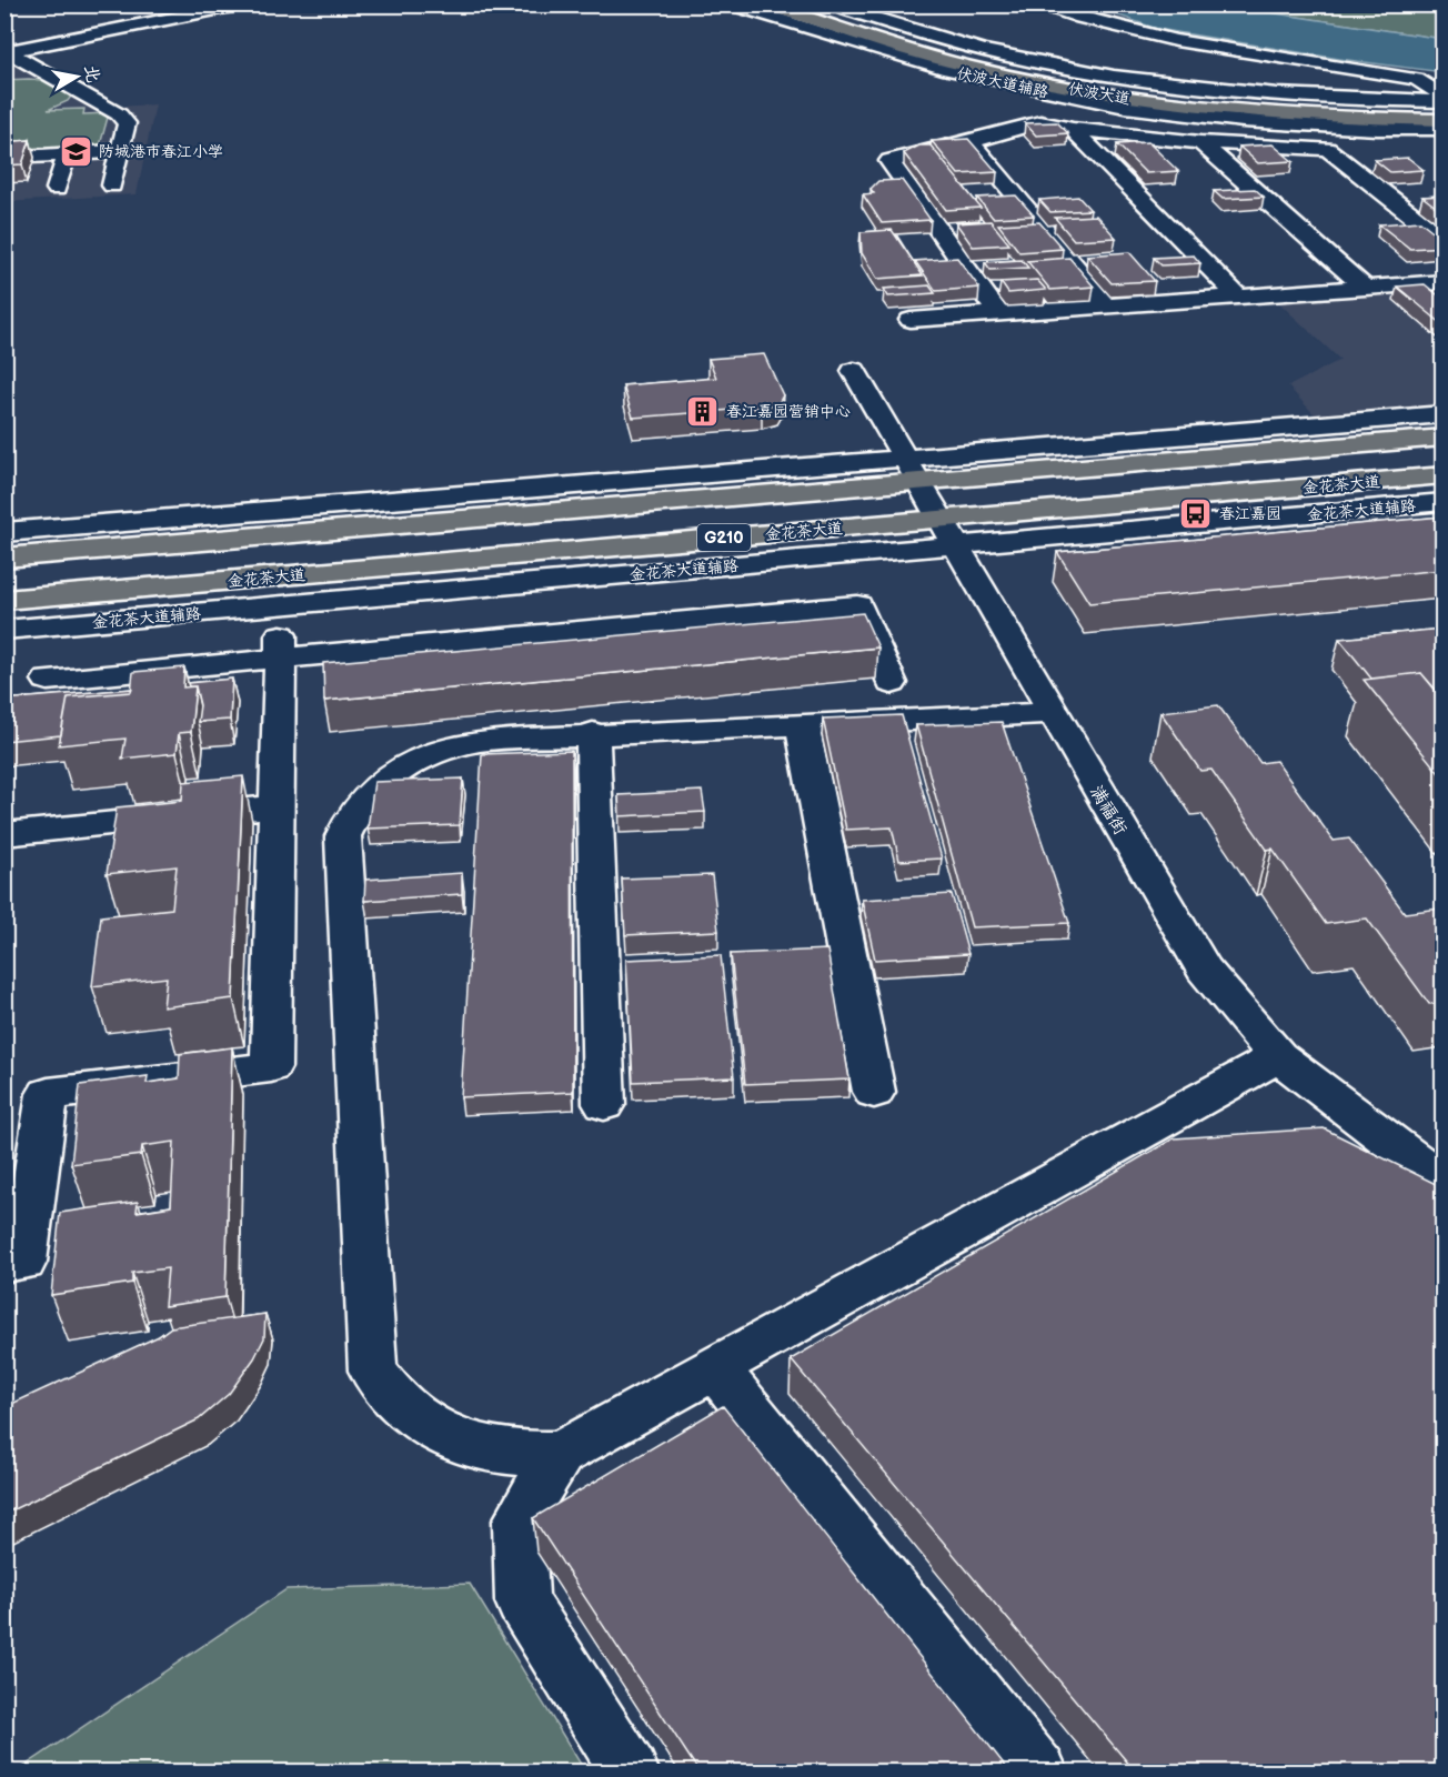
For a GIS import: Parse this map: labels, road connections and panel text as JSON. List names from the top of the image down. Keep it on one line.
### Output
{"streets":{"main road":["伏波大道","金花茶大道","G210"],"street":["伏波大道辅路","金花茶大道辅路","满福街"]},"crossings":[["伏波大道辅路","伏波大道"],["金花茶大道","金花茶大道辅路"],["金花茶大道","满福街"],["金花茶大道辅路","满福街"],["G210","满福街"]],"places":{"school or university":["防城港市春江小学"],"building":["春江嘉园营销中心"],"bus stop":["春江嘉园"]},"north":"right"}
